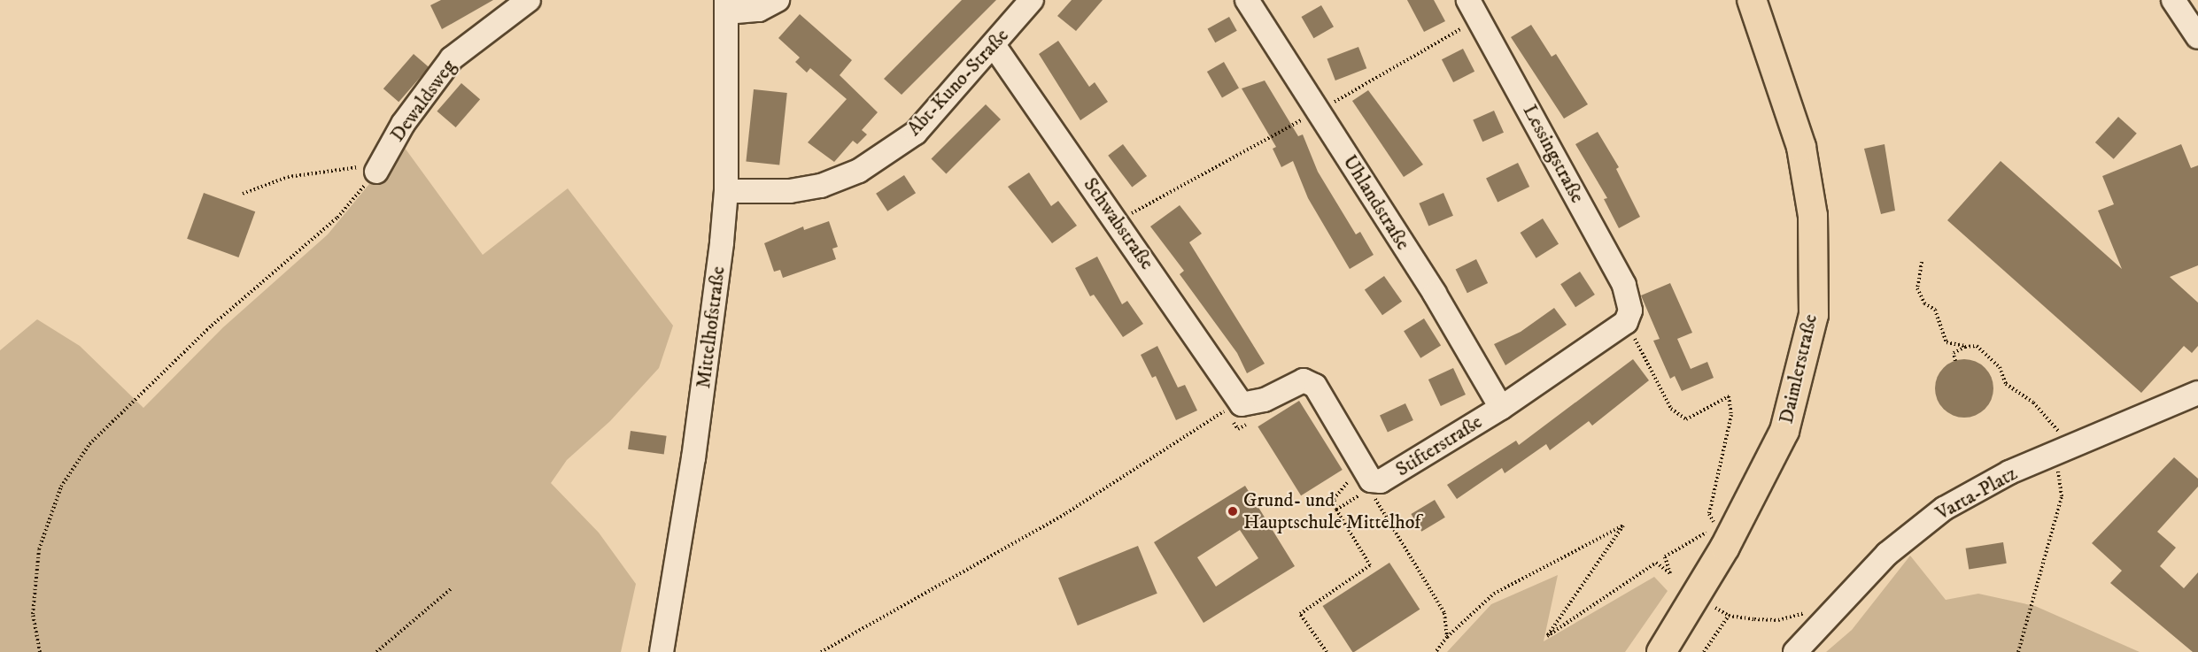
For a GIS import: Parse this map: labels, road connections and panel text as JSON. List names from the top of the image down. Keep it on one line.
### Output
{"streets":{"main road":["Daimlerstraße"],"street":["Abt-Kuno-Straße","Dewaldsweg","Lessingstraße","Uhlandstraße","Schwabstraße","Mittelhofstraße","Stifterstraße","Varta-Platz"]},"crossings":[["Abt-Kuno-Straße","Schwabstraße"],["Abt-Kuno-Straße","Mittelhofstraße"],["Lessingstraße","Stifterstraße"],["Uhlandstraße","Stifterstraße"],["Schwabstraße","Stifterstraße"]],"places":["Grund- und Hauptschule Mittelhof"]}
